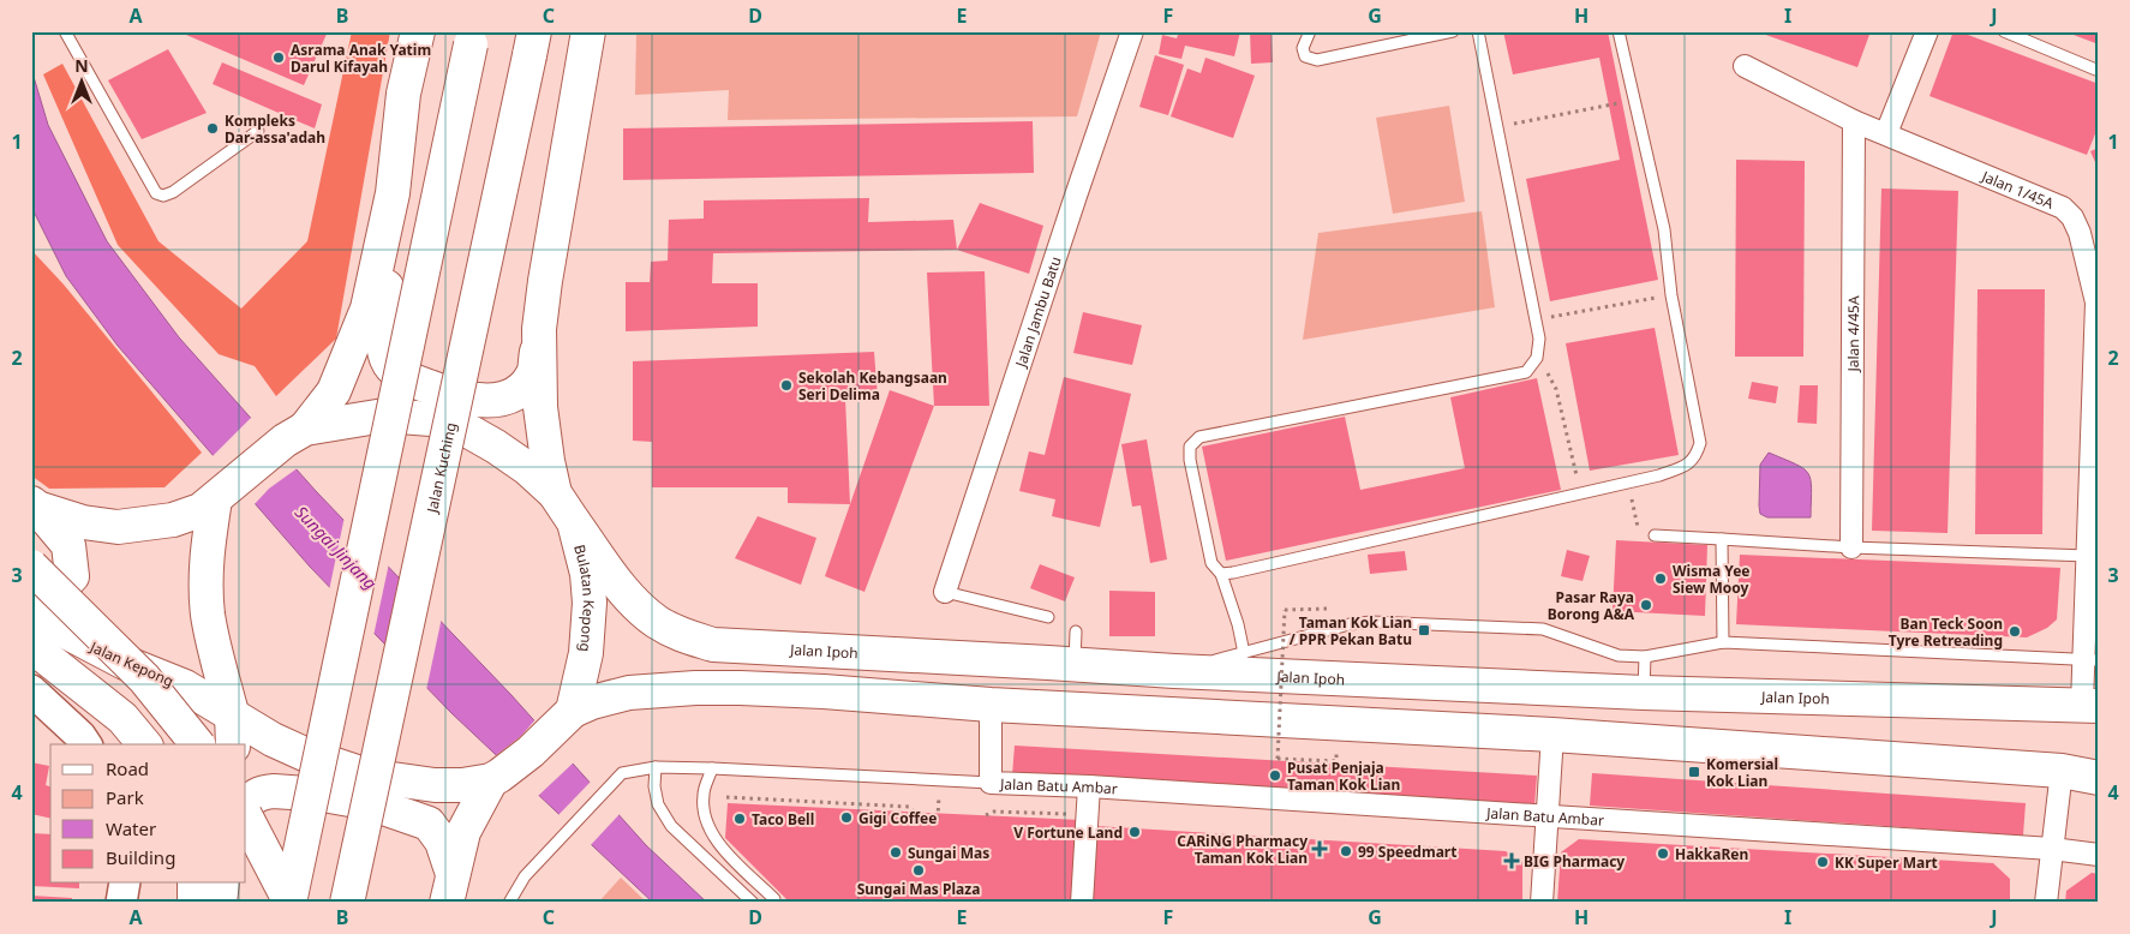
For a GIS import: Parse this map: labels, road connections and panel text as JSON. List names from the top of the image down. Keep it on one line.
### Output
{"streets":{"main road":["Jalan Kuching","Bulatan Kepong","Jalan Ipoh","Jalan Kepong"],"street":["Jalan 1/45A","Jalan Jambu Batu","Jalan 4/45A","Jalan Batu Ambar"]},"crossings":[["Jalan 1/45A","Jalan 4/45A"],["Jalan 1/45A","Jalan Ipoh"],["Bulatan Kepong","Jalan Ipoh"]],"water":["Sungai Jinjang"],"places":{"other":["Asrama Anak Yatim Darul Kifayah","Kompleks Dar-assa'adah","Sekolah Kebangsaan Seri Delima","Wisma Yee Siew Mooy","Pasar Raya Borong A&A","Ban Teck Soon Tyre Retreading","Pusat Penjaja Taman Kok Lian","Gigi Coffee","Taco Bell","V Fortune Land","99 Speedmart","Sungai Mas","HakkaRen","KK Super Mart","Sungai Mas Plaza"],"transit":["Taman Kok Lian / PPR Pekan Batu","Komersial Kok Lian"],"health":["CARiNG Pharmacy Taman Kok Lian","BIG Pharmacy"]},"legend":["Road","Park","Water","Building"],"north":"top","grid":{"columns":["A","B","C","D","E","F","G","H","I","J"],"rows":["1","2","3","4"]}}
